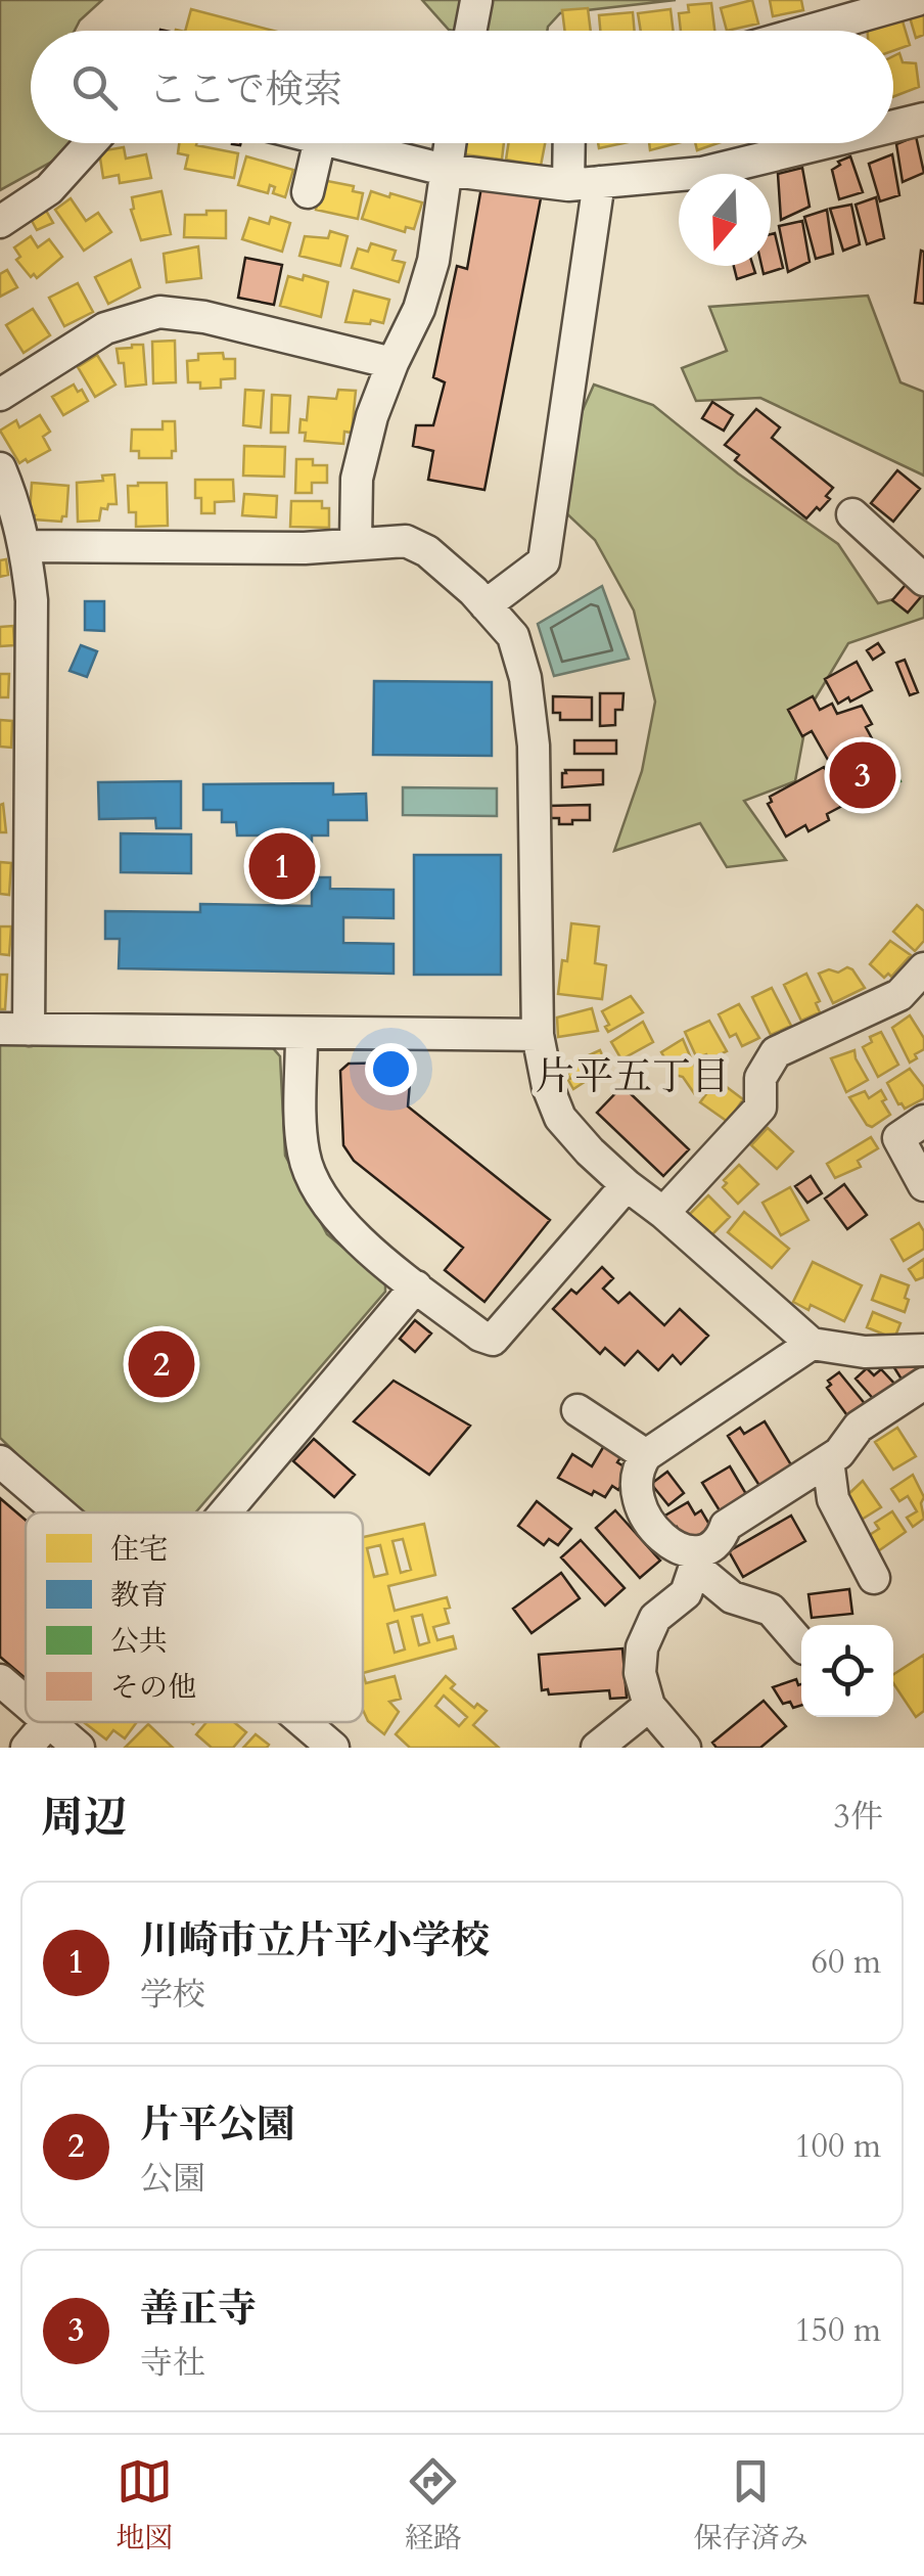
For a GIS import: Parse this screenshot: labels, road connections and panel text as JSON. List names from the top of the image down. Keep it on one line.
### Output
{"districts":["片平五丁目"],"legend":["住宅","教育","公共","その他"],"north":"bottom","page":{"search":"ここで検索","pins":["3","1","2"],"heading":["周辺","3件"],"list":[{"mark":"1","name":"川崎市立片平小学校","note":"学校","value":"60 m"},{"mark":"2","name":"片平公園","note":"公園","value":"100 m"},{"mark":"3","name":"善正寺","note":"寺社","value":"150 m"}],"nav":["地図","経路","保存済み"]}}
